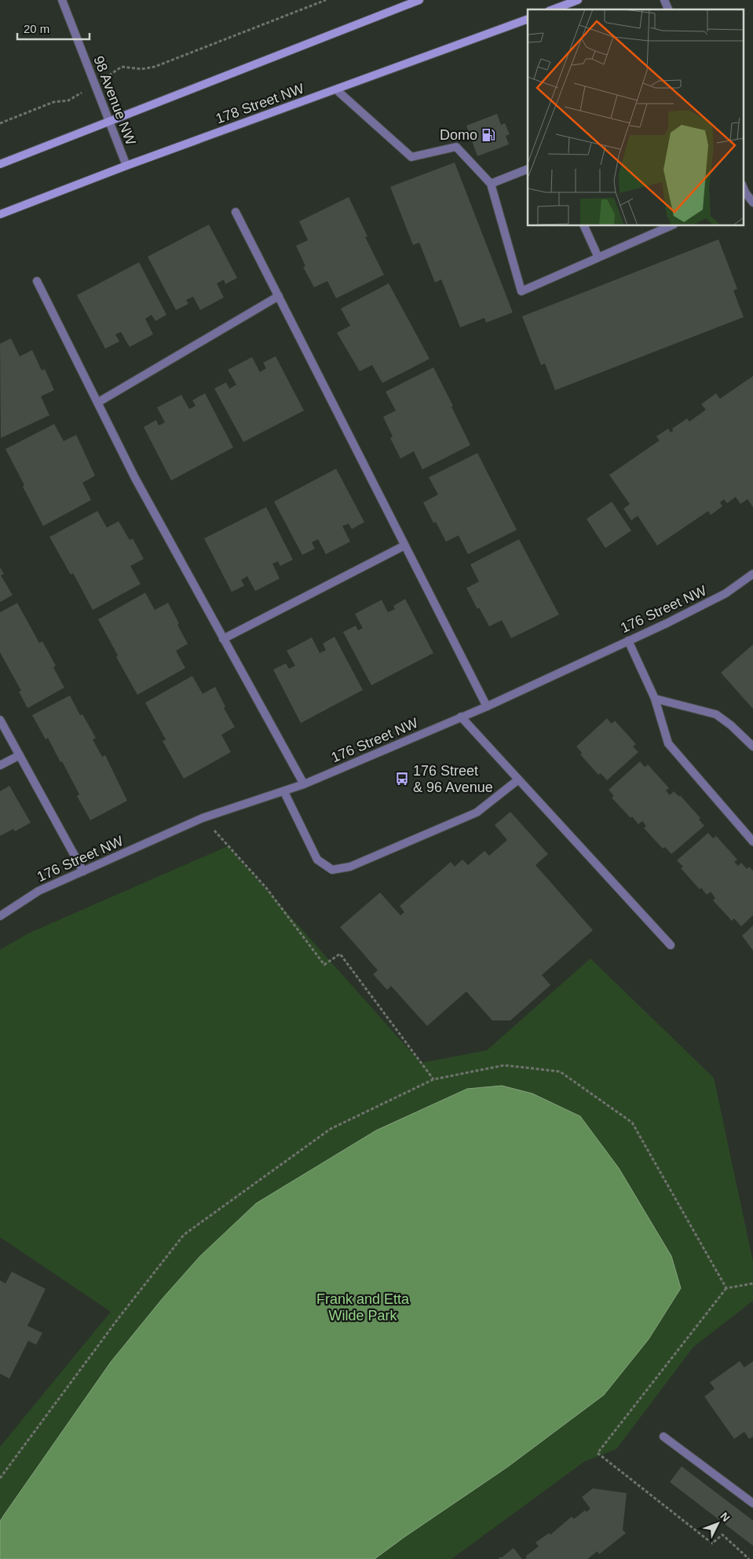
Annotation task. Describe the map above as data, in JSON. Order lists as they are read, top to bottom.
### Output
{
  "streets": {
    "main road": ["178 Street NW"],
    "street": ["98 Avenue NW", "176 Street NW"]
  },
  "crossings": [
    ["98 Avenue NW", "178 Street NW"]
  ],
  "parks": ["Frank and Etta Wilde Park"],
  "places": {
    "fuel station": ["Domo"],
    "bus stop": ["176 Street & 96 Avenue"]
  },
  "scale_bar": "20 m",
  "north": "top right"
}
